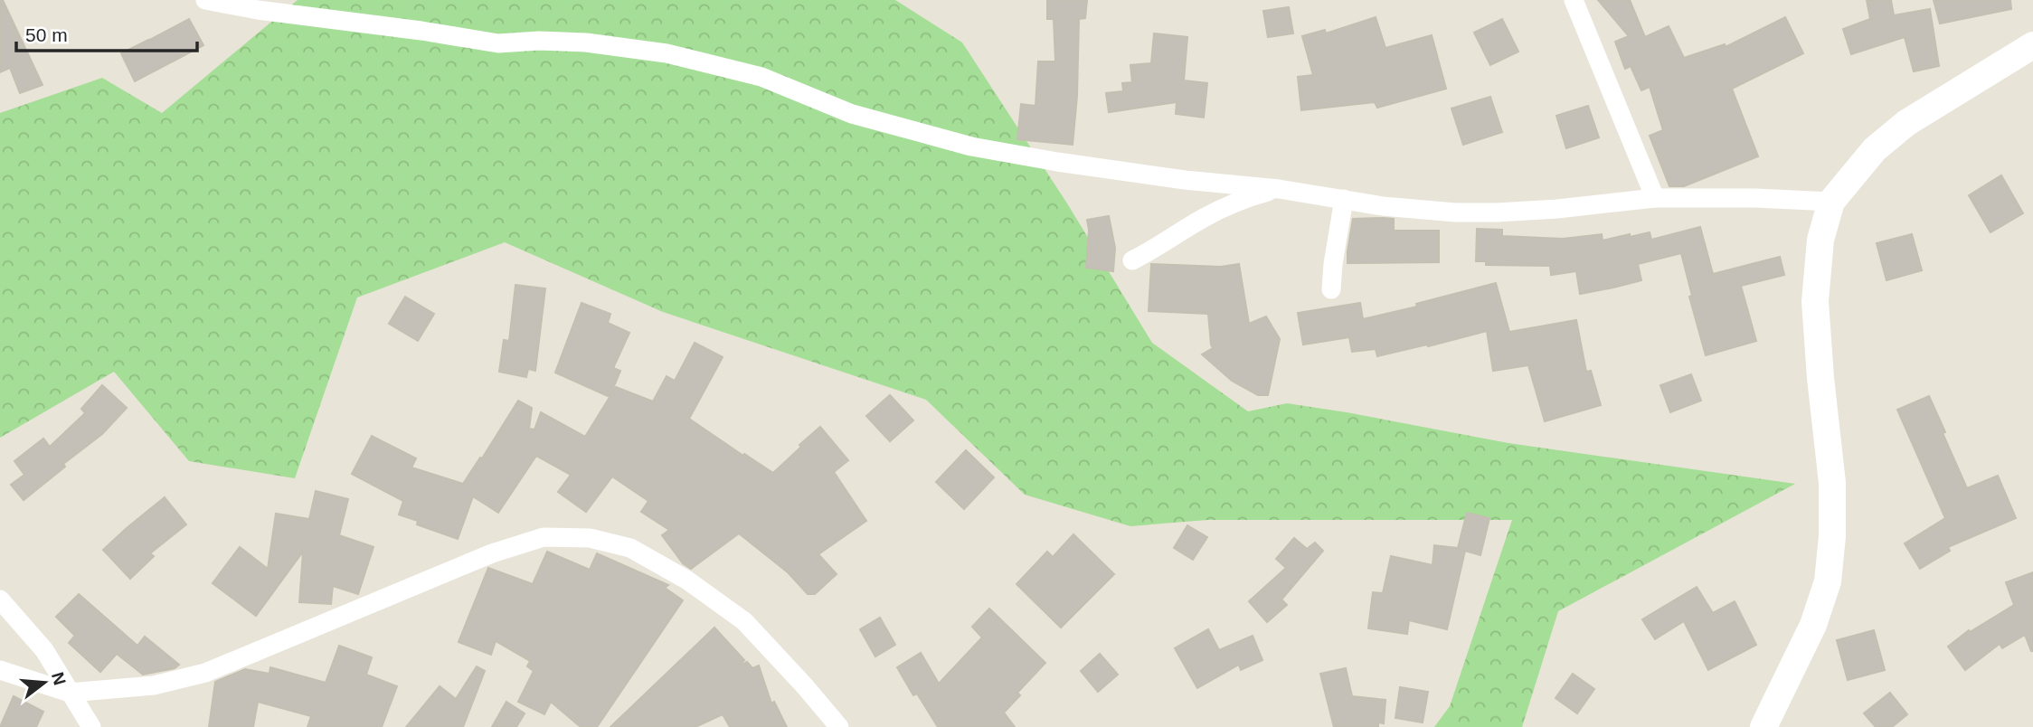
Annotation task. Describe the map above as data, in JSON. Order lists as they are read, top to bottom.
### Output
{
  "scale_bar": "50 m",
  "north": "right"
}
